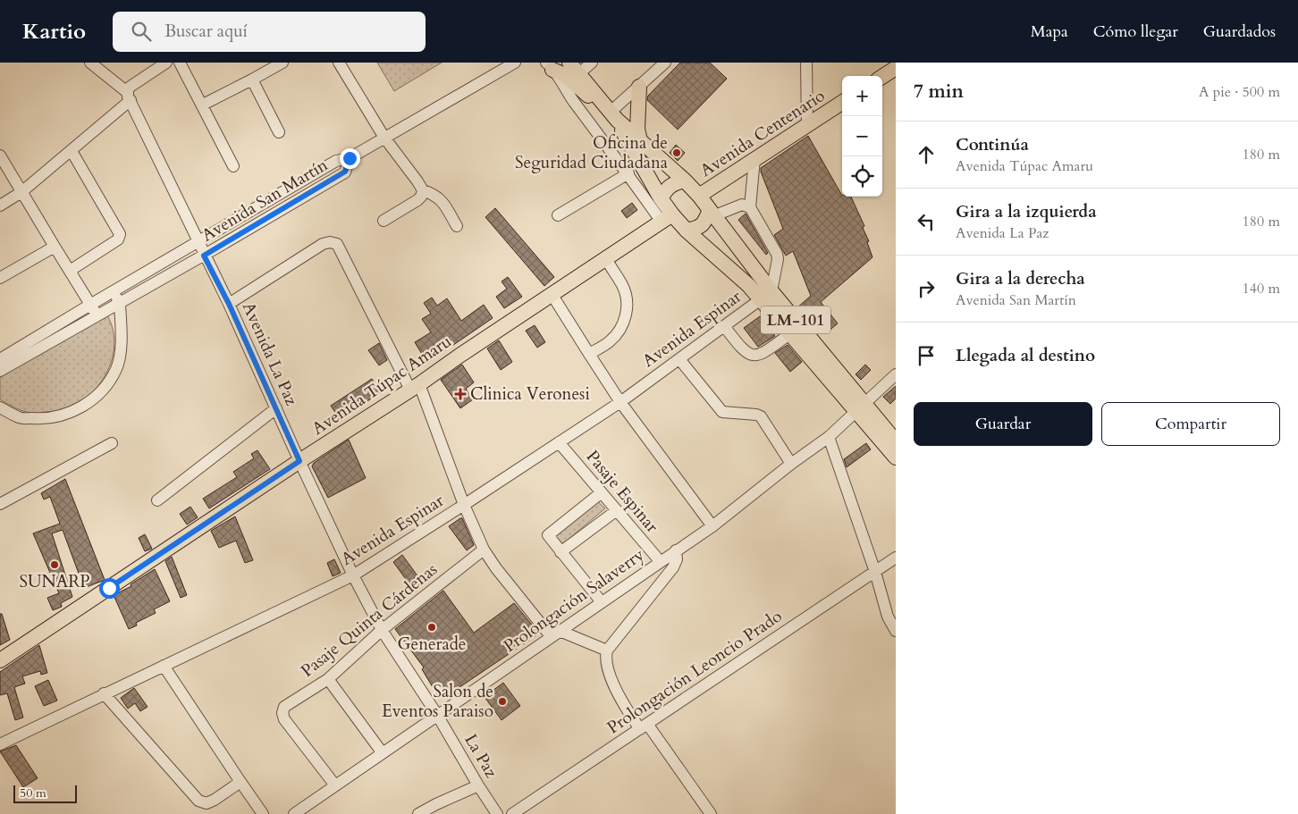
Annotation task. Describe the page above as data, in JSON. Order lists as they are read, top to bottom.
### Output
{
  "streets": {
    "main road": ["Avenida Centenario", "LM-101", "Avenida Túpac Amaru"],
    "street": [
      "Avenida San Martín",
      "Avenida Espinar",
      "Avenida La Paz",
      "Pasaje Espinar",
      "Prolongación Salaverry",
      "Pasaje Quinta Cárdenas",
      "Prolongación Leoncio Prado",
      "La Paz"
    ]
  },
  "crossings": [
    ["Avenida Centenario", "LM-101"],
    ["Avenida Centenario", "Avenida Túpac Amaru"],
    ["Avenida San Martín", "Avenida La Paz"],
    ["LM-101", "Avenida Espinar"],
    ["LM-101", "Avenida Túpac Amaru"],
    ["LM-101", "Prolongación Salaverry"],
    ["Avenida Espinar", "Avenida La Paz"],
    ["Avenida Espinar", "Pasaje Espinar"],
    ["Avenida La Paz", "Avenida Túpac Amaru"],
    ["Avenida La Paz", "Prolongación Salaverry"],
    ["Avenida La Paz", "Pasaje Quinta Cárdenas"],
    ["Avenida La Paz", "La Paz"],
    ["Pasaje Espinar", "Prolongación Salaverry"],
    ["Prolongación Salaverry", "Pasaje Quinta Cárdenas"],
    ["Prolongación Salaverry", "La Paz"]
  ],
  "places": {
    "other": [
      "Oficina de Seguridad Ciudadana",
      "SUNARP",
      "Generade",
      "Salon de Eventos Paraiso"
    ],
    "health": ["Clinica Veronesi"]
  },
  "scale_bar": "50 m",
  "page": {
    "header": "Kartio",
    "search": "Buscar aquí",
    "nav": ["Mapa", "Cómo llegar", "Guardados"],
    "heading": ["7 min", "A pie · 500 m"],
    "map_buttons": ["+", "−"],
    "list": [
      ["Continúa", "Avenida Túpac Amaru", "180 m"],
      ["Gira a la izquierda", "Avenida La Paz", "180 m"],
      ["Gira a la derecha", "Avenida San Martín", "140 m"],
      "Llegada al destino"
    ],
    "buttons": ["Guardar", "Compartir"],
    "scale": "50 m"
  }
}
